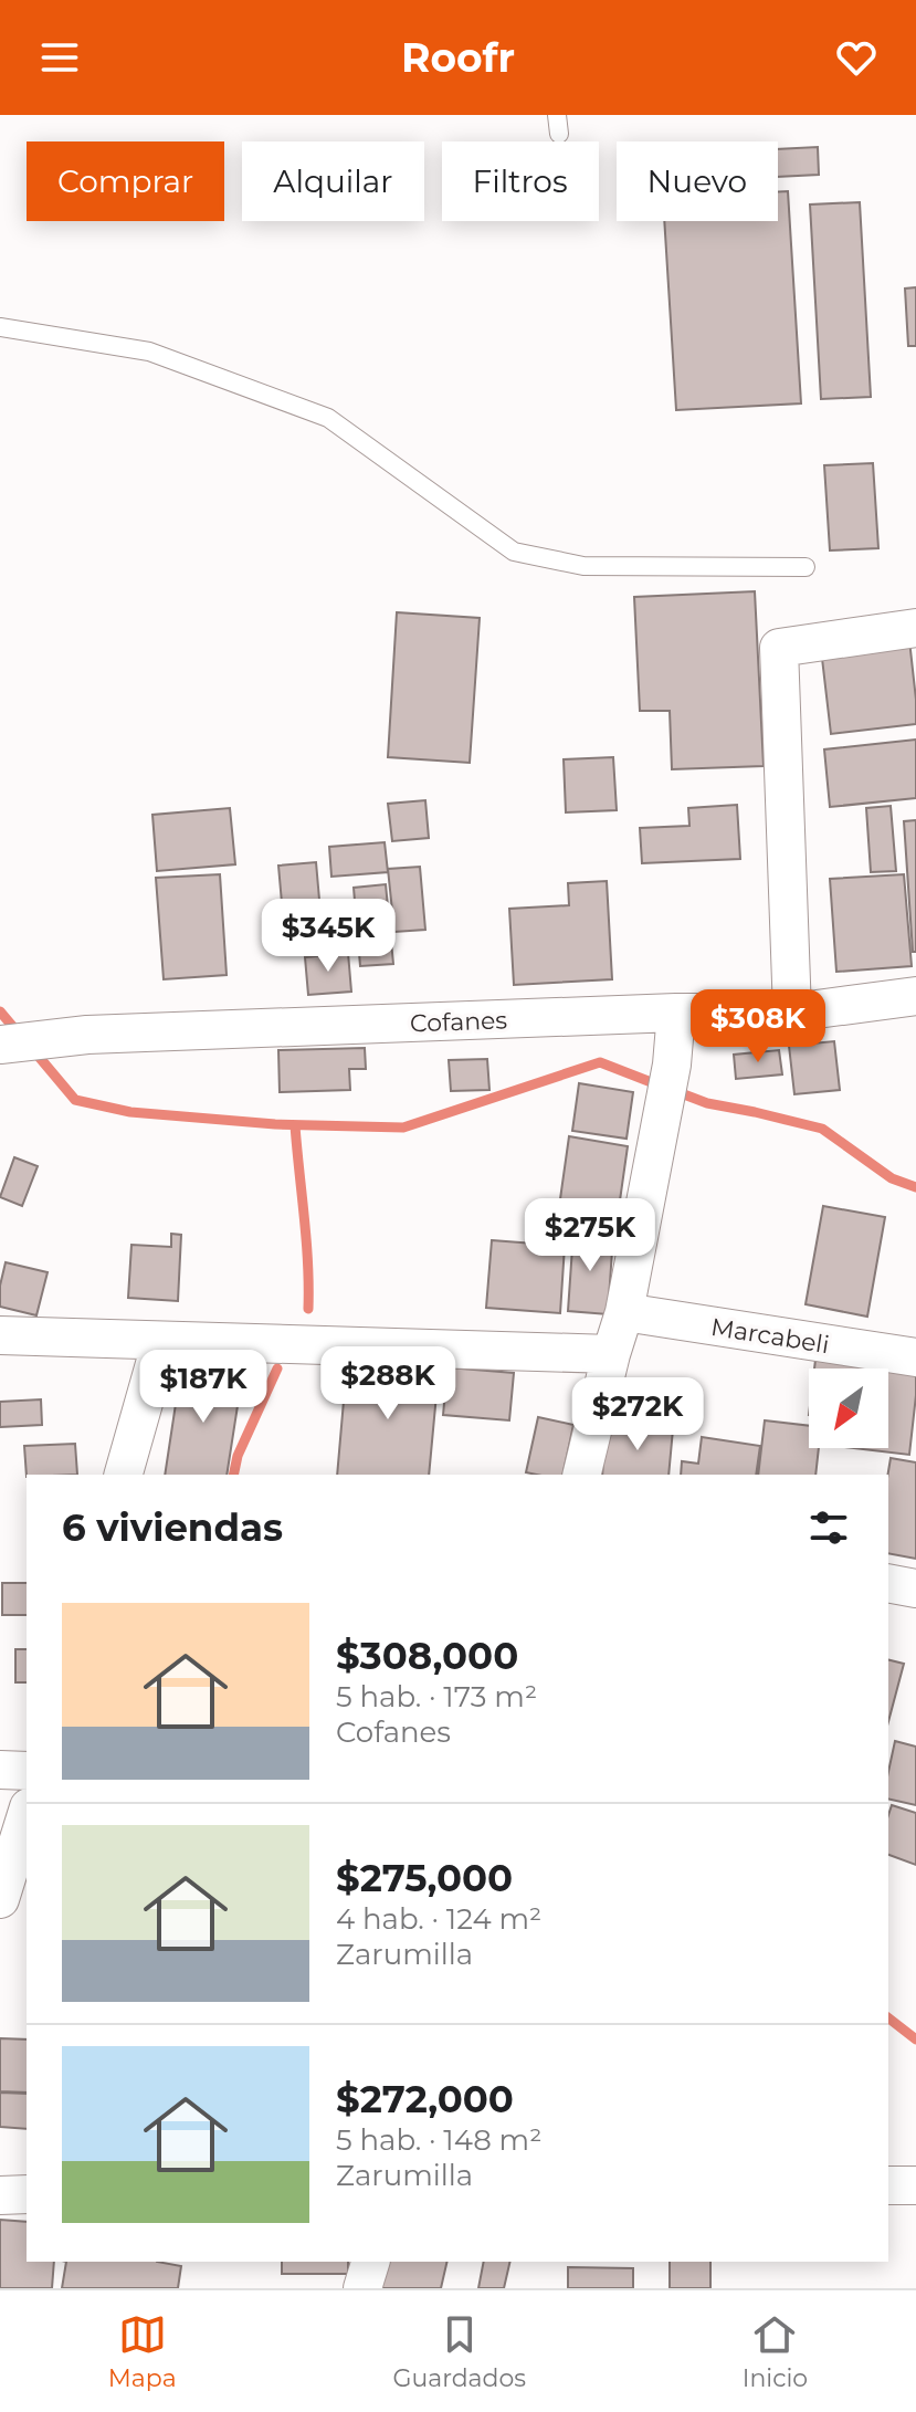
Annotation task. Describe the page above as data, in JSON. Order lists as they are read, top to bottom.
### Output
{
  "streets": {
    "street": ["Cofanes", "Marcabeli"]
  },
  "north": "bottom left",
  "page": {
    "header": "Roofr",
    "chip": [
      "Comprar",
      "Alquilar",
      "Filtros",
      "Nuevo"
    ],
    "price": [
      "$345K",
      "$308K",
      "$275K",
      "$288K",
      "$187K",
      "$272K"
    ],
    "heading": "6 viviendas",
    "list": [
      {
        "name": "$308,000",
        "note": "5 hab. · 173 m² · Cofanes"
      },
      {
        "name": "$275,000",
        "note": "4 hab. · 124 m² · Zarumilla"
      },
      {
        "name": "$272,000",
        "note": "5 hab. · 148 m² · Zarumilla"
      }
    ],
    "tabs": ["Mapa", "Guardados", "Inicio"]
  }
}
